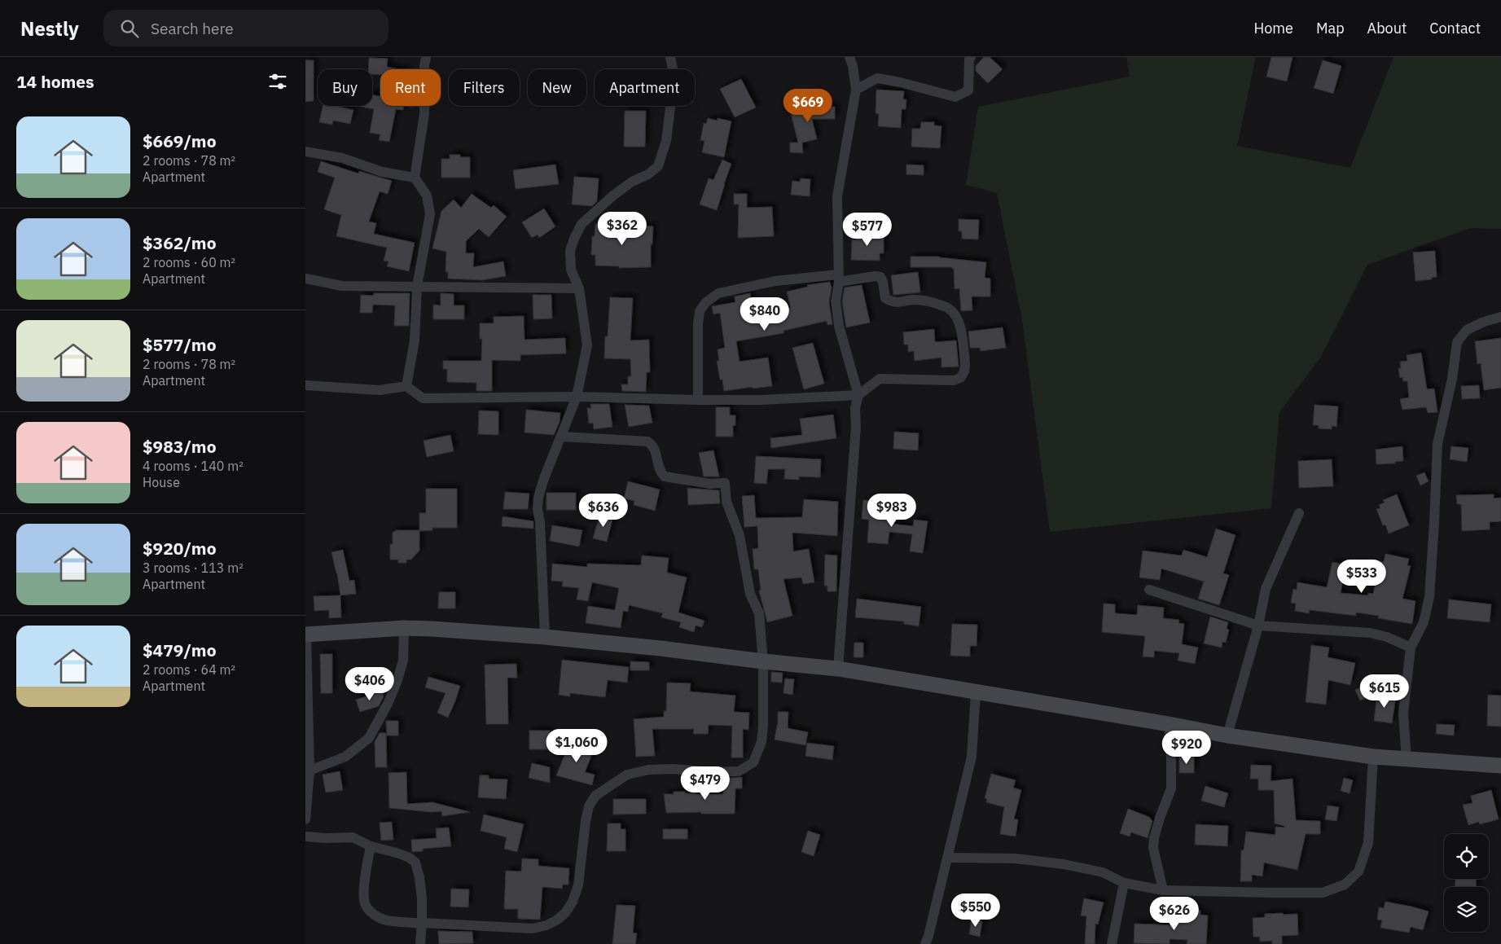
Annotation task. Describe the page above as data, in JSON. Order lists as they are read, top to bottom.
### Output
{
  "page": {
    "header": "Nestly",
    "search": "Search here",
    "nav": [
      "Home",
      "Map",
      "About",
      "Contact"
    ],
    "heading": "14 homes",
    "chip": [
      "Buy",
      "Rent",
      "Filters",
      "New",
      "Apartment"
    ],
    "price": [
      "$669",
      "$362",
      "$577",
      "$840",
      "$636",
      "$983",
      "$533",
      "$406",
      "$615",
      "$1,060",
      "$920",
      "$479",
      "$550",
      "$626"
    ],
    "list": [
      {
        "name": "$669/mo",
        "note": "2 rooms · 78 m² · Apartment"
      },
      {
        "name": "$362/mo",
        "note": "2 rooms · 60 m² · Apartment"
      },
      {
        "name": "$577/mo",
        "note": "2 rooms · 78 m² · Apartment"
      },
      {
        "name": "$983/mo",
        "note": "4 rooms · 140 m² · House"
      },
      {
        "name": "$920/mo",
        "note": "3 rooms · 113 m² · Apartment"
      },
      {
        "name": "$479/mo",
        "note": "2 rooms · 64 m² · Apartment"
      }
    ]
  }
}
